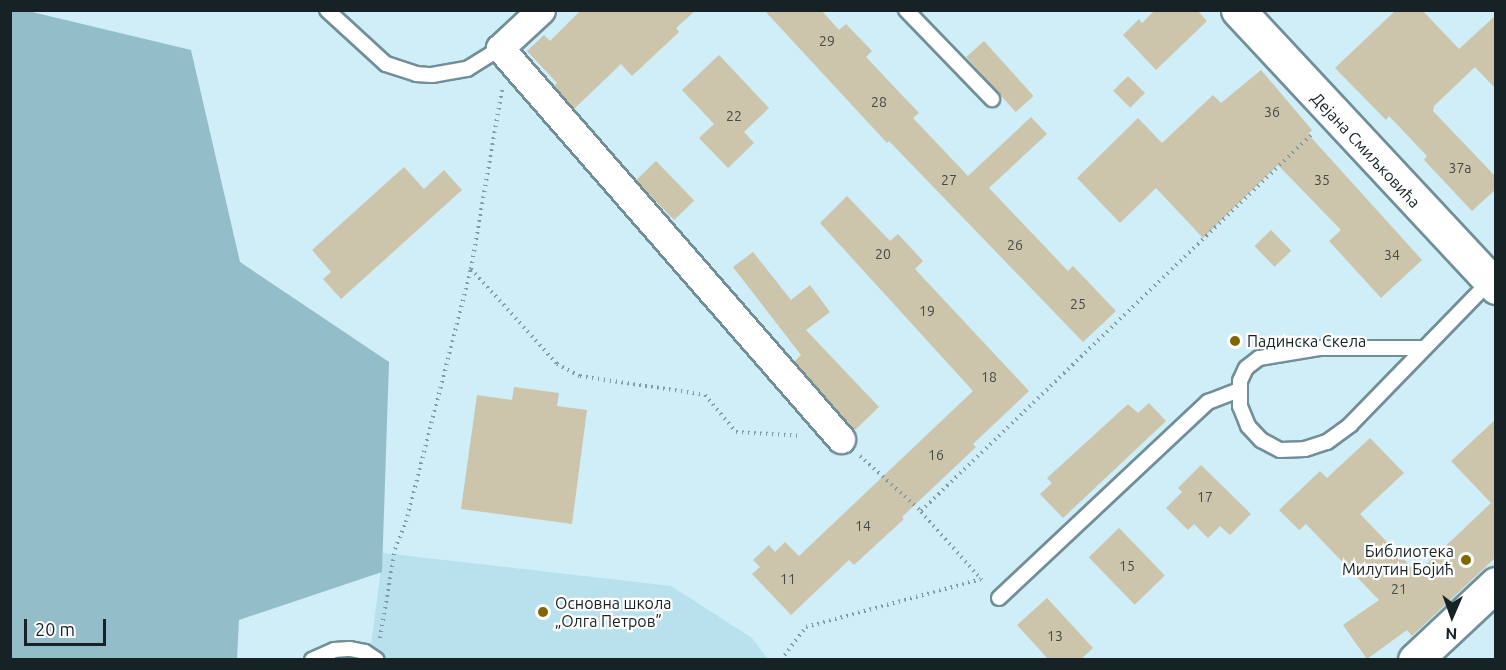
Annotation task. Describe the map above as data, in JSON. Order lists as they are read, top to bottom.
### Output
{
  "streets": {
    "street": ["Дејана Смиљковића"]
  },
  "places": ["Падинска Скела", "Библиотека Милутин Бојић", "Основна школа „Олга Петров”"],
  "house_numbers": [
    "29",
    "28",
    "36",
    "22",
    "37a",
    "27",
    "35",
    "26",
    "20",
    "34",
    "25",
    "19",
    "18",
    "16",
    "17",
    "14",
    "15",
    "11",
    "21",
    "13"
  ],
  "scale_bar": "20 m",
  "north": "bottom"
}
